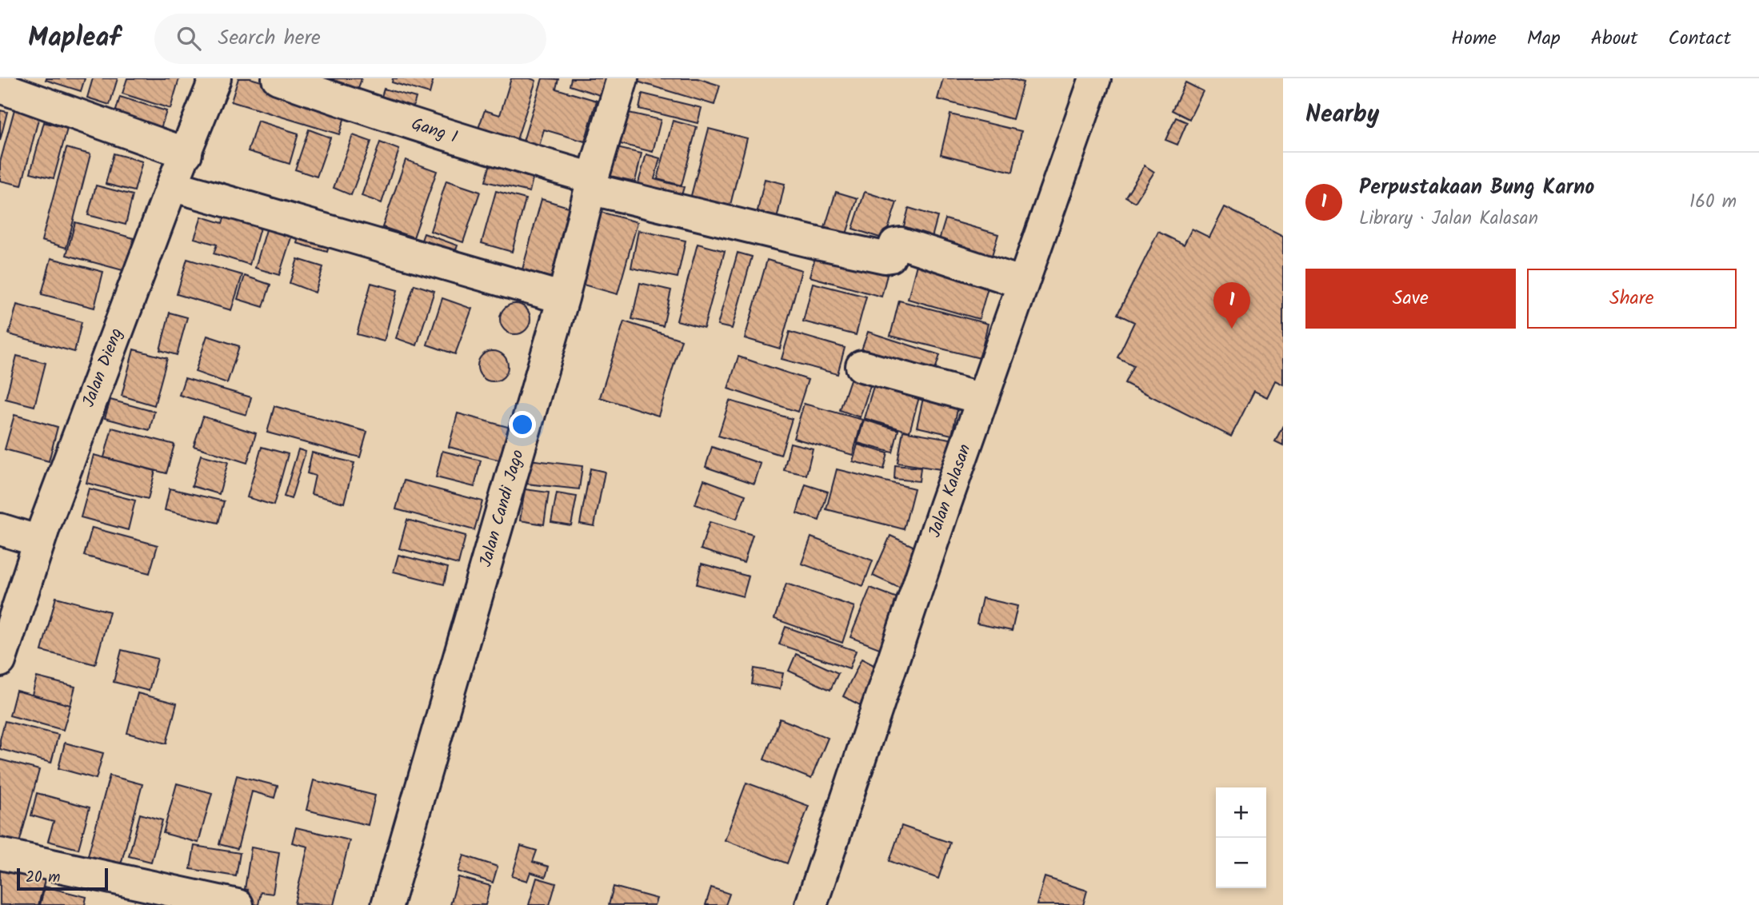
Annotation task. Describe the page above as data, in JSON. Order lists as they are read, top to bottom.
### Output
{
  "streets": {
    "street": [
      "Gang 1",
      "Jalan Dieng",
      "Jalan Kalasan",
      "Jalan Candi Jago"
    ]
  },
  "crossings": [
    ["Gang 1", "Jalan Kalasan"],
    ["Gang 1", "Jalan Candi Jago"]
  ],
  "scale_bar": "20 m",
  "page": {
    "header": "Mapleaf",
    "search": "Search here",
    "nav": [
      "Home",
      "Map",
      "About",
      "Contact"
    ],
    "heading": "Nearby",
    "list": [
      {
        "mark": "1",
        "name": "Perpustakaan Bung Karno",
        "note": "Library · Jalan Kalasan",
        "value": "160 m"
      }
    ],
    "buttons": ["Save", "Share"],
    "pins": "1",
    "map_buttons": ["+", "−"],
    "scale": "20 m"
  }
}
